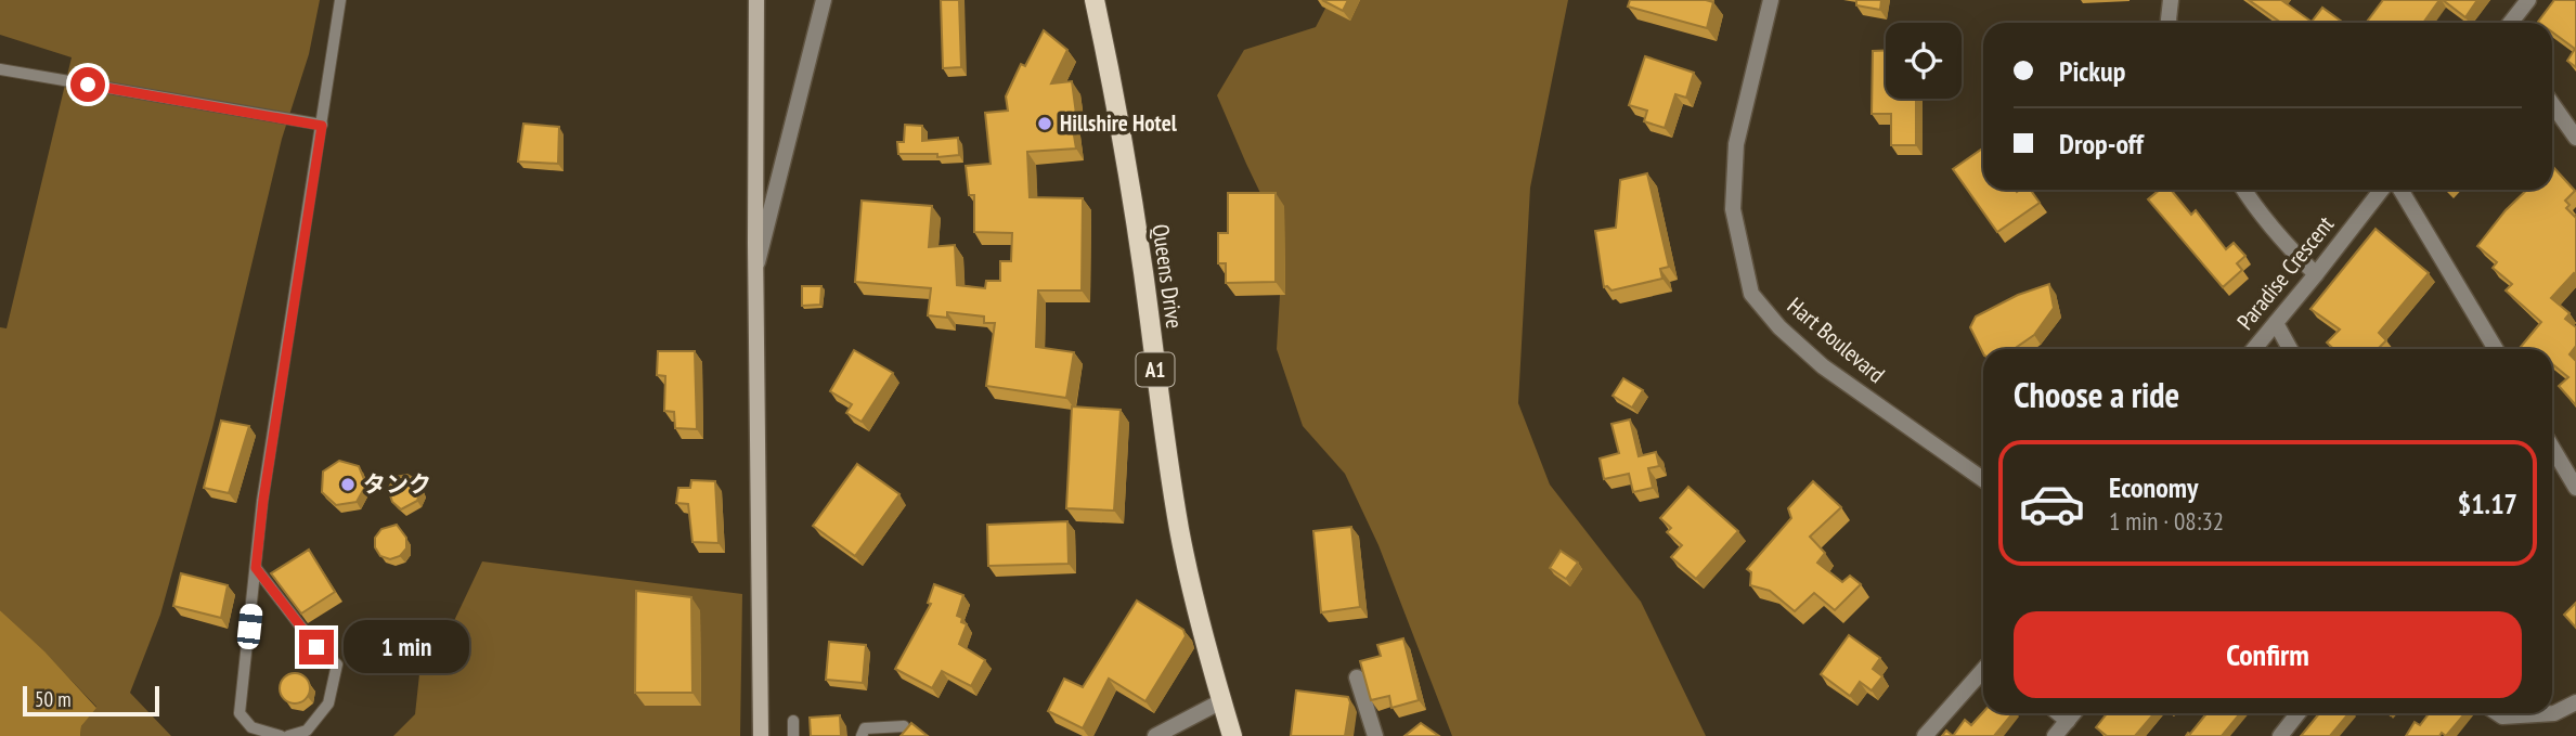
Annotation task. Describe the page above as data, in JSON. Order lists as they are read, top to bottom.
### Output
{
  "streets": {
    "main road": ["Queens Drive", "A1"],
    "street": ["Paradise Crescent", "Hart Boulevard"]
  },
  "places": ["Hillshire Hotel", "タンク"],
  "scale_bar": "50 m",
  "page": {
    "banner": ["Pickup", "Drop-off"],
    "heading": "Choose a ride",
    "list": [
      {
        "name": "Economy",
        "note": "1 min · 08:32",
        "value": "$1.17"
      }
    ],
    "buttons": "Confirm",
    "bubble": "1 min",
    "scale": "50 m"
  }
}
